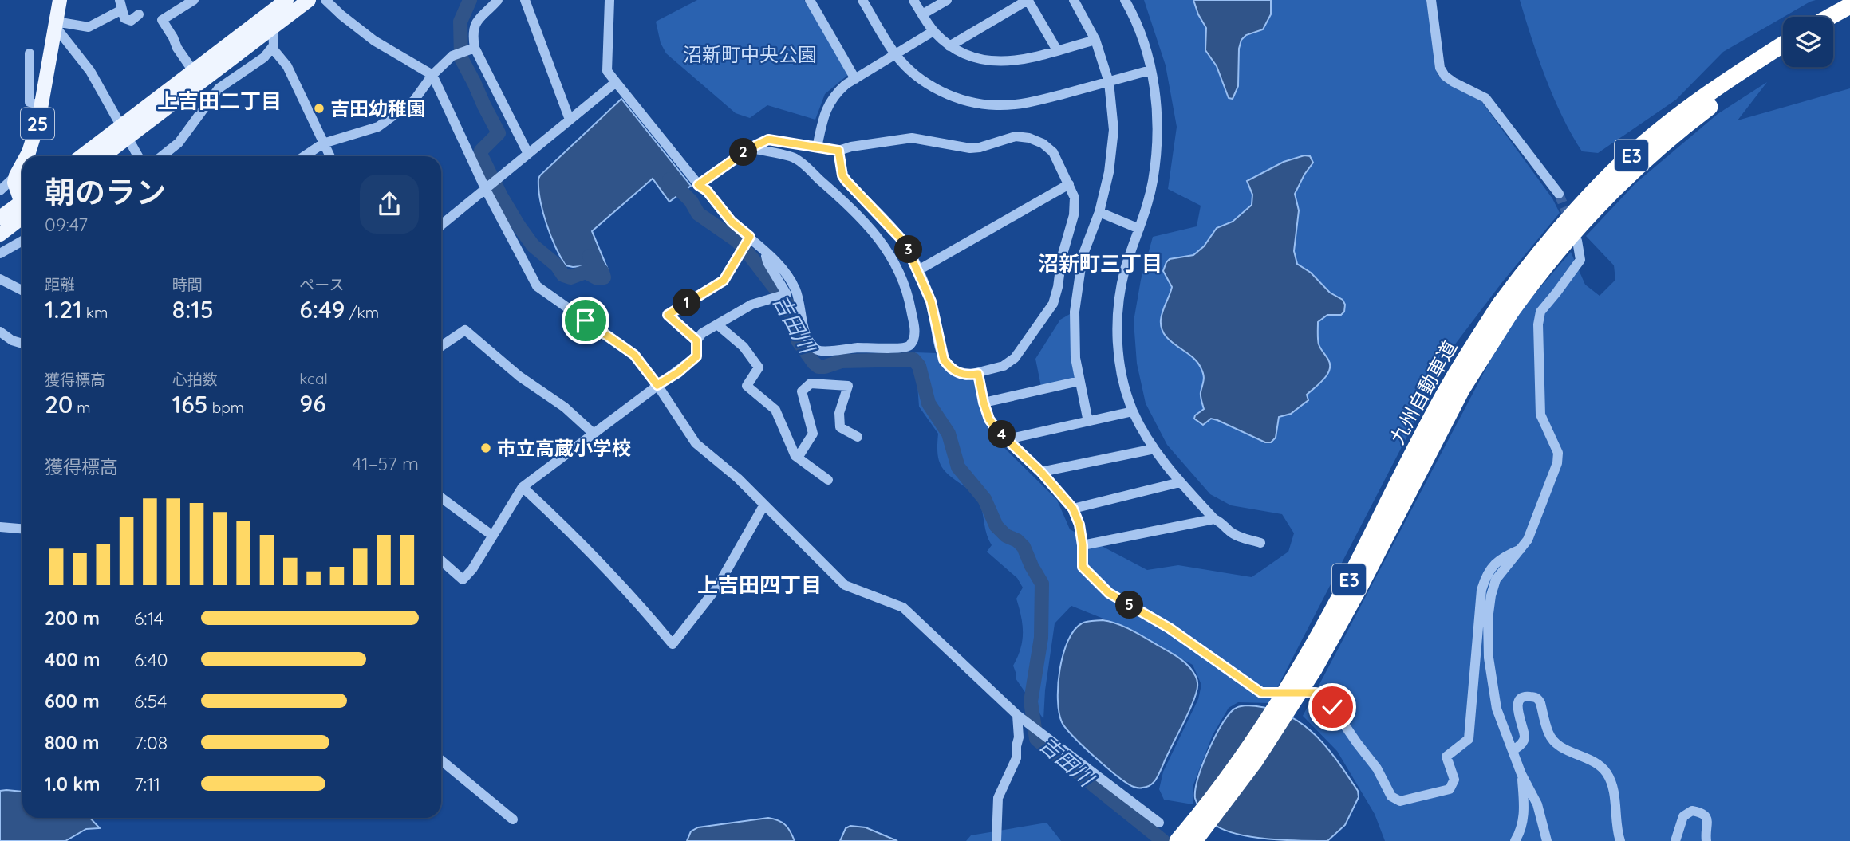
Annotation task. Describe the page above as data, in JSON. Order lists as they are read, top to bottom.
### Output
{
  "streets": {
    "highway": ["E3", "九州自動車道"],
    "main road": ["25"]
  },
  "districts": ["上吉田二丁目", "沼新町三丁目", "上吉田四丁目"],
  "water": ["吉田川"],
  "parks": ["沼新町中央公園"],
  "places": ["吉田幼稚園", "市立高蔵小学校"],
  "page": {
    "pins": [
      "2",
      "3",
      "1",
      "4",
      "5"
    ],
    "heading": ["朝のラン", "09:47"],
    "stats": [
      ["距離", "1.21 km"],
      ["時間", "8:15"],
      ["ペース", "6:49 /km"],
      ["獲得標高", "20 m"],
      ["心拍数", "165 bpm"],
      ["kcal", "96"]
    ],
    "chart": ["獲得標高", "41–57 m"],
    "list": [
      {
        "name": "200 m",
        "note": "6:14"
      },
      {
        "name": "400 m",
        "note": "6:40"
      },
      {
        "name": "600 m",
        "note": "6:54"
      },
      {
        "name": "800 m",
        "note": "7:08"
      },
      {
        "name": "1.0 km",
        "note": "7:11"
      }
    ]
  }
}
